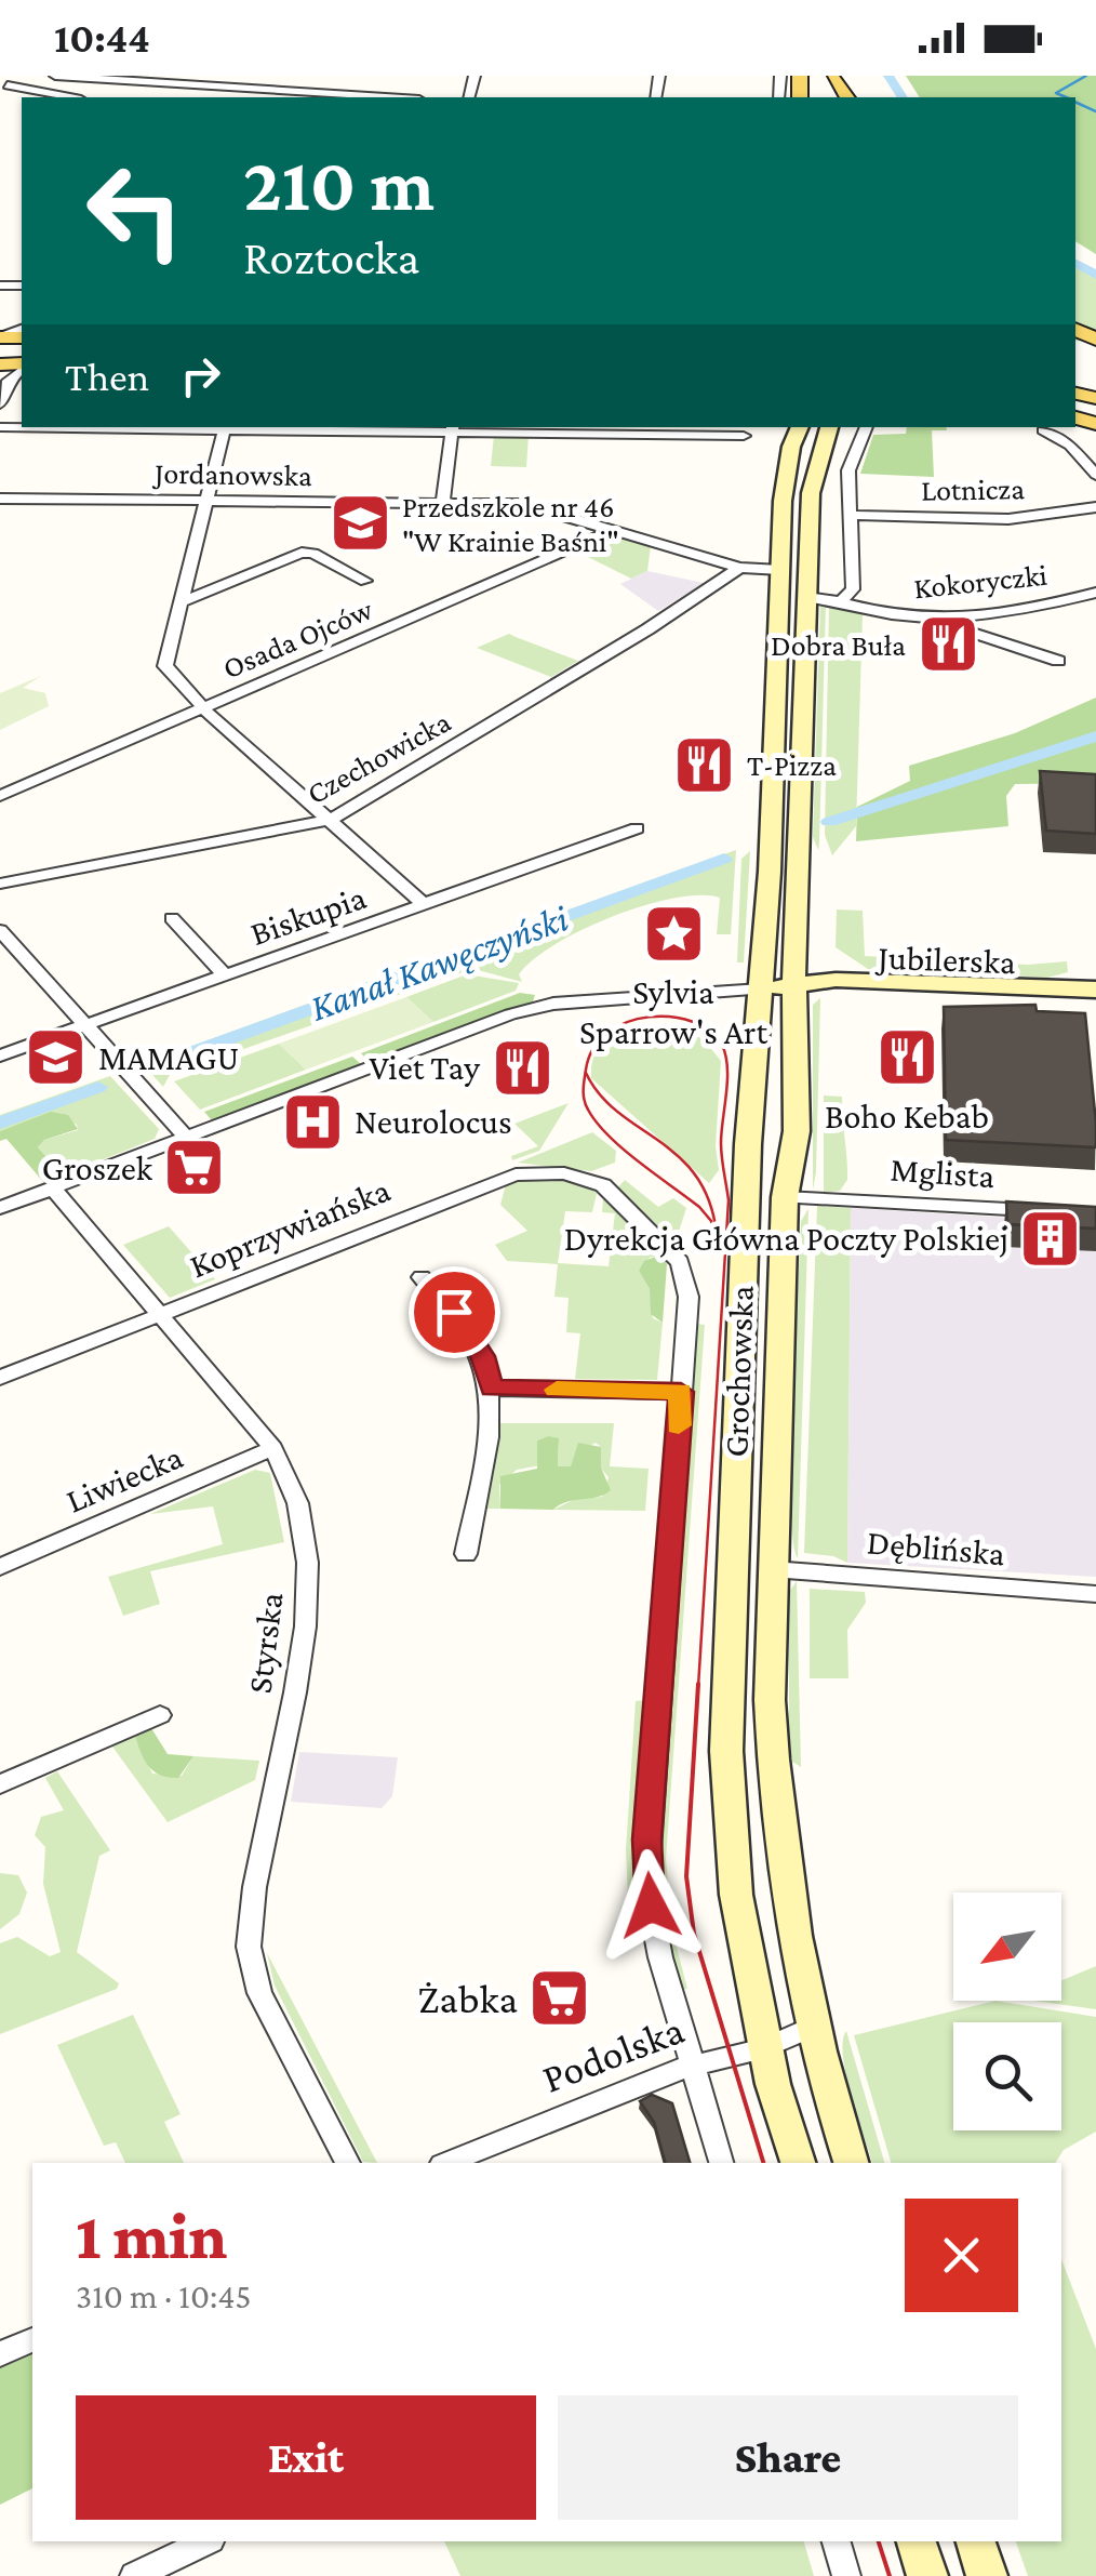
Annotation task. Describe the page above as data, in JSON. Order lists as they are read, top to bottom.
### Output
{
  "streets": {
    "main road": ["Jubilerska", "Grochowska"],
    "street": [
      "Jordanowska",
      "Lotnicza",
      "Kokoryczki",
      "Osada Ojców",
      "Czechowicka",
      "Biskupia",
      "Mglista",
      "Koprzywiańska",
      "Liwiecka",
      "Dęblińska",
      "Styrska",
      "Podolska"
    ]
  },
  "crossings": [
    ["Jordanowska", "Osada Ojców"],
    ["Jordanowska", "Czechowicka"],
    ["Jordanowska", "Grochowska"],
    ["Kokoryczki", "Grochowska"],
    ["Jubilerska", "Grochowska"],
    ["Mglista", "Grochowska"],
    ["Koprzywiańska", "Grochowska"],
    ["Koprzywiańska", "Styrska"],
    ["Grochowska", "Dęblińska"],
    ["Grochowska", "Podolska"],
    ["Liwiecka", "Styrska"]
  ],
  "water": ["Kanał Kawęczyński"],
  "places": {
    "school or university": ["Przedszkole nr 46 \"W Krainie Baśni\"", "MAMAGU"],
    "restaurant": [
      "Dobra Buła",
      "T-Pizza",
      "Boho Kebab",
      "Viet Tay"
    ],
    "place": ["Sylvia Sparrow's Art"],
    "hospital": ["Neurolocus"],
    "supermarket": ["Groszek", "Żabka"],
    "building": ["Dyrekcja Główna Poczty Polskiej"]
  },
  "north": "bottom left",
  "page": {
    "status": "10:44",
    "turn": ["210 m", "Roztocka"],
    "then": "Then",
    "heading": ["1 min", "310 m · 10:45"],
    "buttons": ["Exit", "Share"]
  }
}
